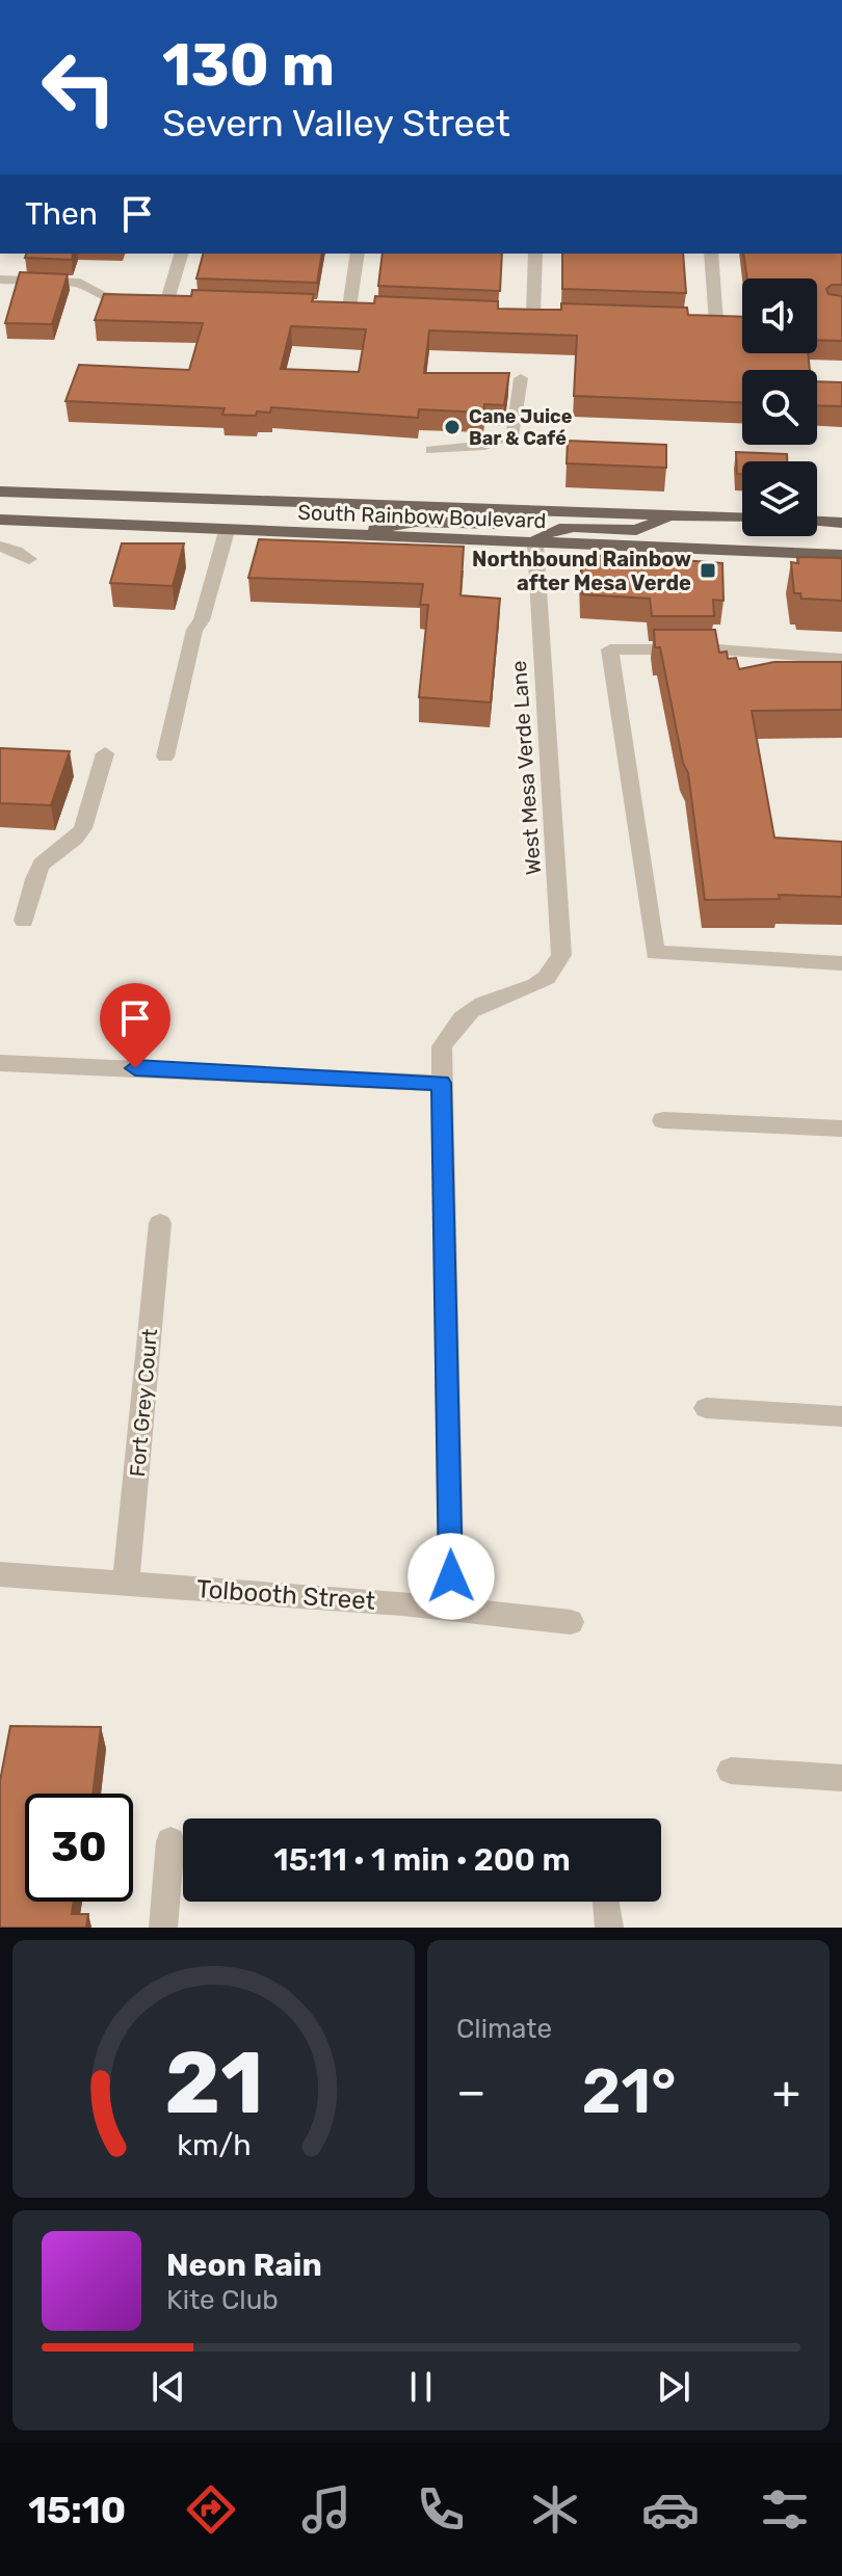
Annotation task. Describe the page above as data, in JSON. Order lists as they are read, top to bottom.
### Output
{
  "streets": {
    "main road": ["South Rainbow Boulevard"],
    "street": ["West Mesa Verde Lane", "Fort Grey Court", "Tolbooth Street"]
  },
  "crossings": [
    ["South Rainbow Boulevard", "West Mesa Verde Lane"],
    ["Fort Grey Court", "Tolbooth Street"]
  ],
  "places": {
    "other": ["Cane Juice Bar & Café"],
    "transit": ["Northbound Rainbow after Mesa Verde"]
  },
  "page": {
    "turn": ["130 m", "Severn Valley Street"],
    "then": "Then",
    "limit": "30",
    "trip": "15:11 · 1 min · 200 m",
    "tile": "Climate",
    "heat": ["−", "21°", "+"],
    "song": ["Neon Rain", "Kite Club"],
    "tabs": "15:10",
    "gauge": ["21", "km/h"]
  }
}
